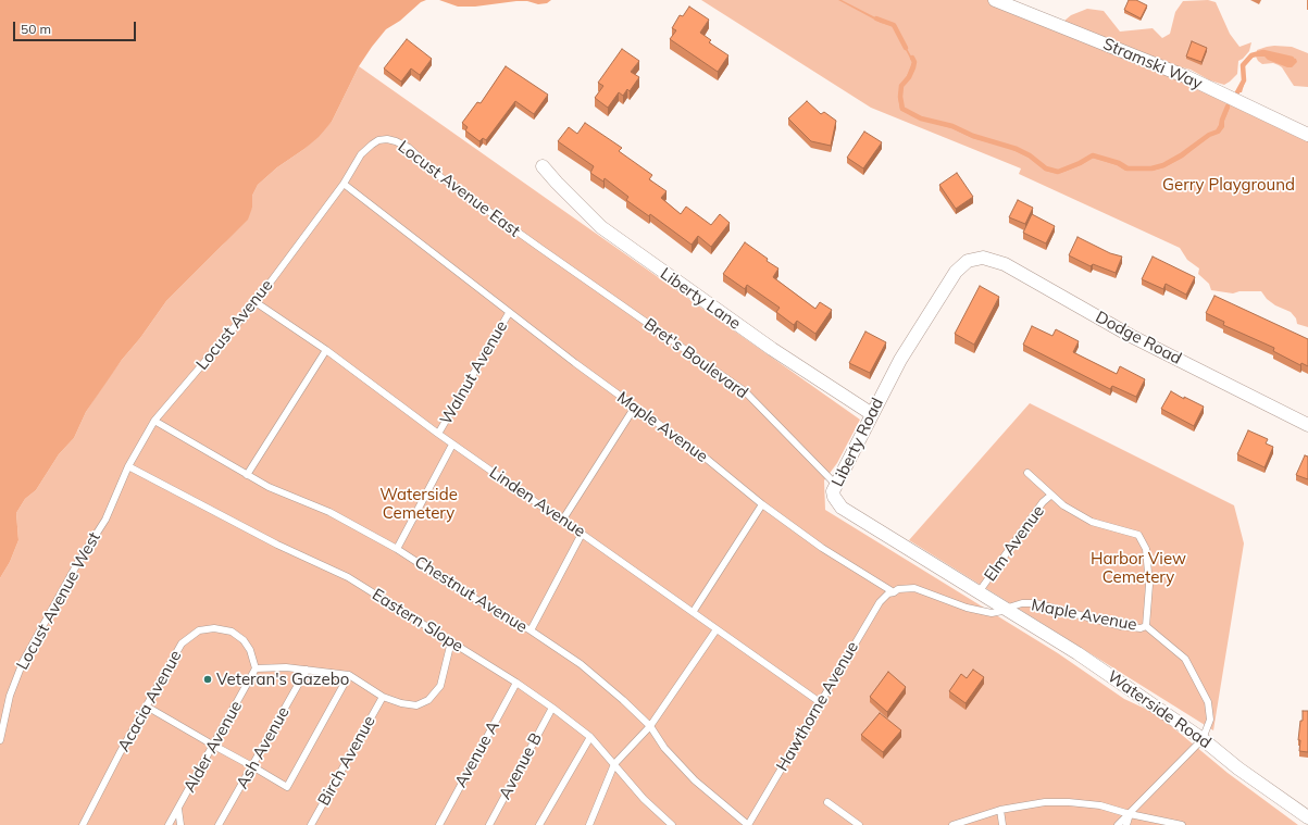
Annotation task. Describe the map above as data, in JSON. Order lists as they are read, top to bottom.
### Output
{
  "streets": {
    "street": [
      "Stramski Way",
      "Liberty Lane",
      "Dodge Road",
      "Liberty Road",
      "Waterside Road"
    ],
    "lane": [
      "Locust Avenue East",
      "Locust Avenue",
      "Bret's Boulevard",
      "Walnut Avenue",
      "Maple Avenue",
      "Linden Avenue",
      "Elm Avenue",
      "Chestnut Avenue",
      "Locust Avenue West",
      "Eastern Slope",
      "Acacia Avenue",
      "Hawthorne Avenue",
      "Alder Avenue",
      "Ash Avenue",
      "Avenue A",
      "Birch Avenue",
      "Avenue B"
    ]
  },
  "crossings": [
    ["Locust Avenue East", "Locust Avenue"],
    ["Locust Avenue East", "Bret's Boulevard"],
    ["Locust Avenue East", "Maple Avenue"],
    ["Liberty Lane", "Liberty Road"],
    ["Locust Avenue", "Maple Avenue"],
    ["Locust Avenue", "Linden Avenue"],
    ["Locust Avenue", "Chestnut Avenue"],
    ["Locust Avenue", "Locust Avenue West"],
    ["Locust Avenue", "Eastern Slope"],
    ["Dodge Road", "Liberty Road"],
    ["Bret's Boulevard", "Liberty Road"],
    ["Walnut Avenue", "Maple Avenue"],
    ["Walnut Avenue", "Linden Avenue"],
    ["Maple Avenue", "Liberty Road"],
    ["Maple Avenue", "Hawthorne Avenue"],
    ["Maple Avenue", "Waterside Road"],
    ["Liberty Road", "Elm Avenue"],
    ["Liberty Road", "Waterside Road"],
    ["Linden Avenue", "Hawthorne Avenue"],
    ["Chestnut Avenue", "Hawthorne Avenue"],
    ["Locust Avenue West", "Eastern Slope"],
    ["Eastern Slope", "Avenue A"],
    ["Eastern Slope", "Avenue B"],
    ["Acacia Avenue", "Alder Avenue"]
  ],
  "parks": ["Gerry Playground", "Waterside Cemetery", "Harbor View Cemetery"],
  "places": ["Veteran's Gazebo"],
  "scale_bar": "50 m"
}
